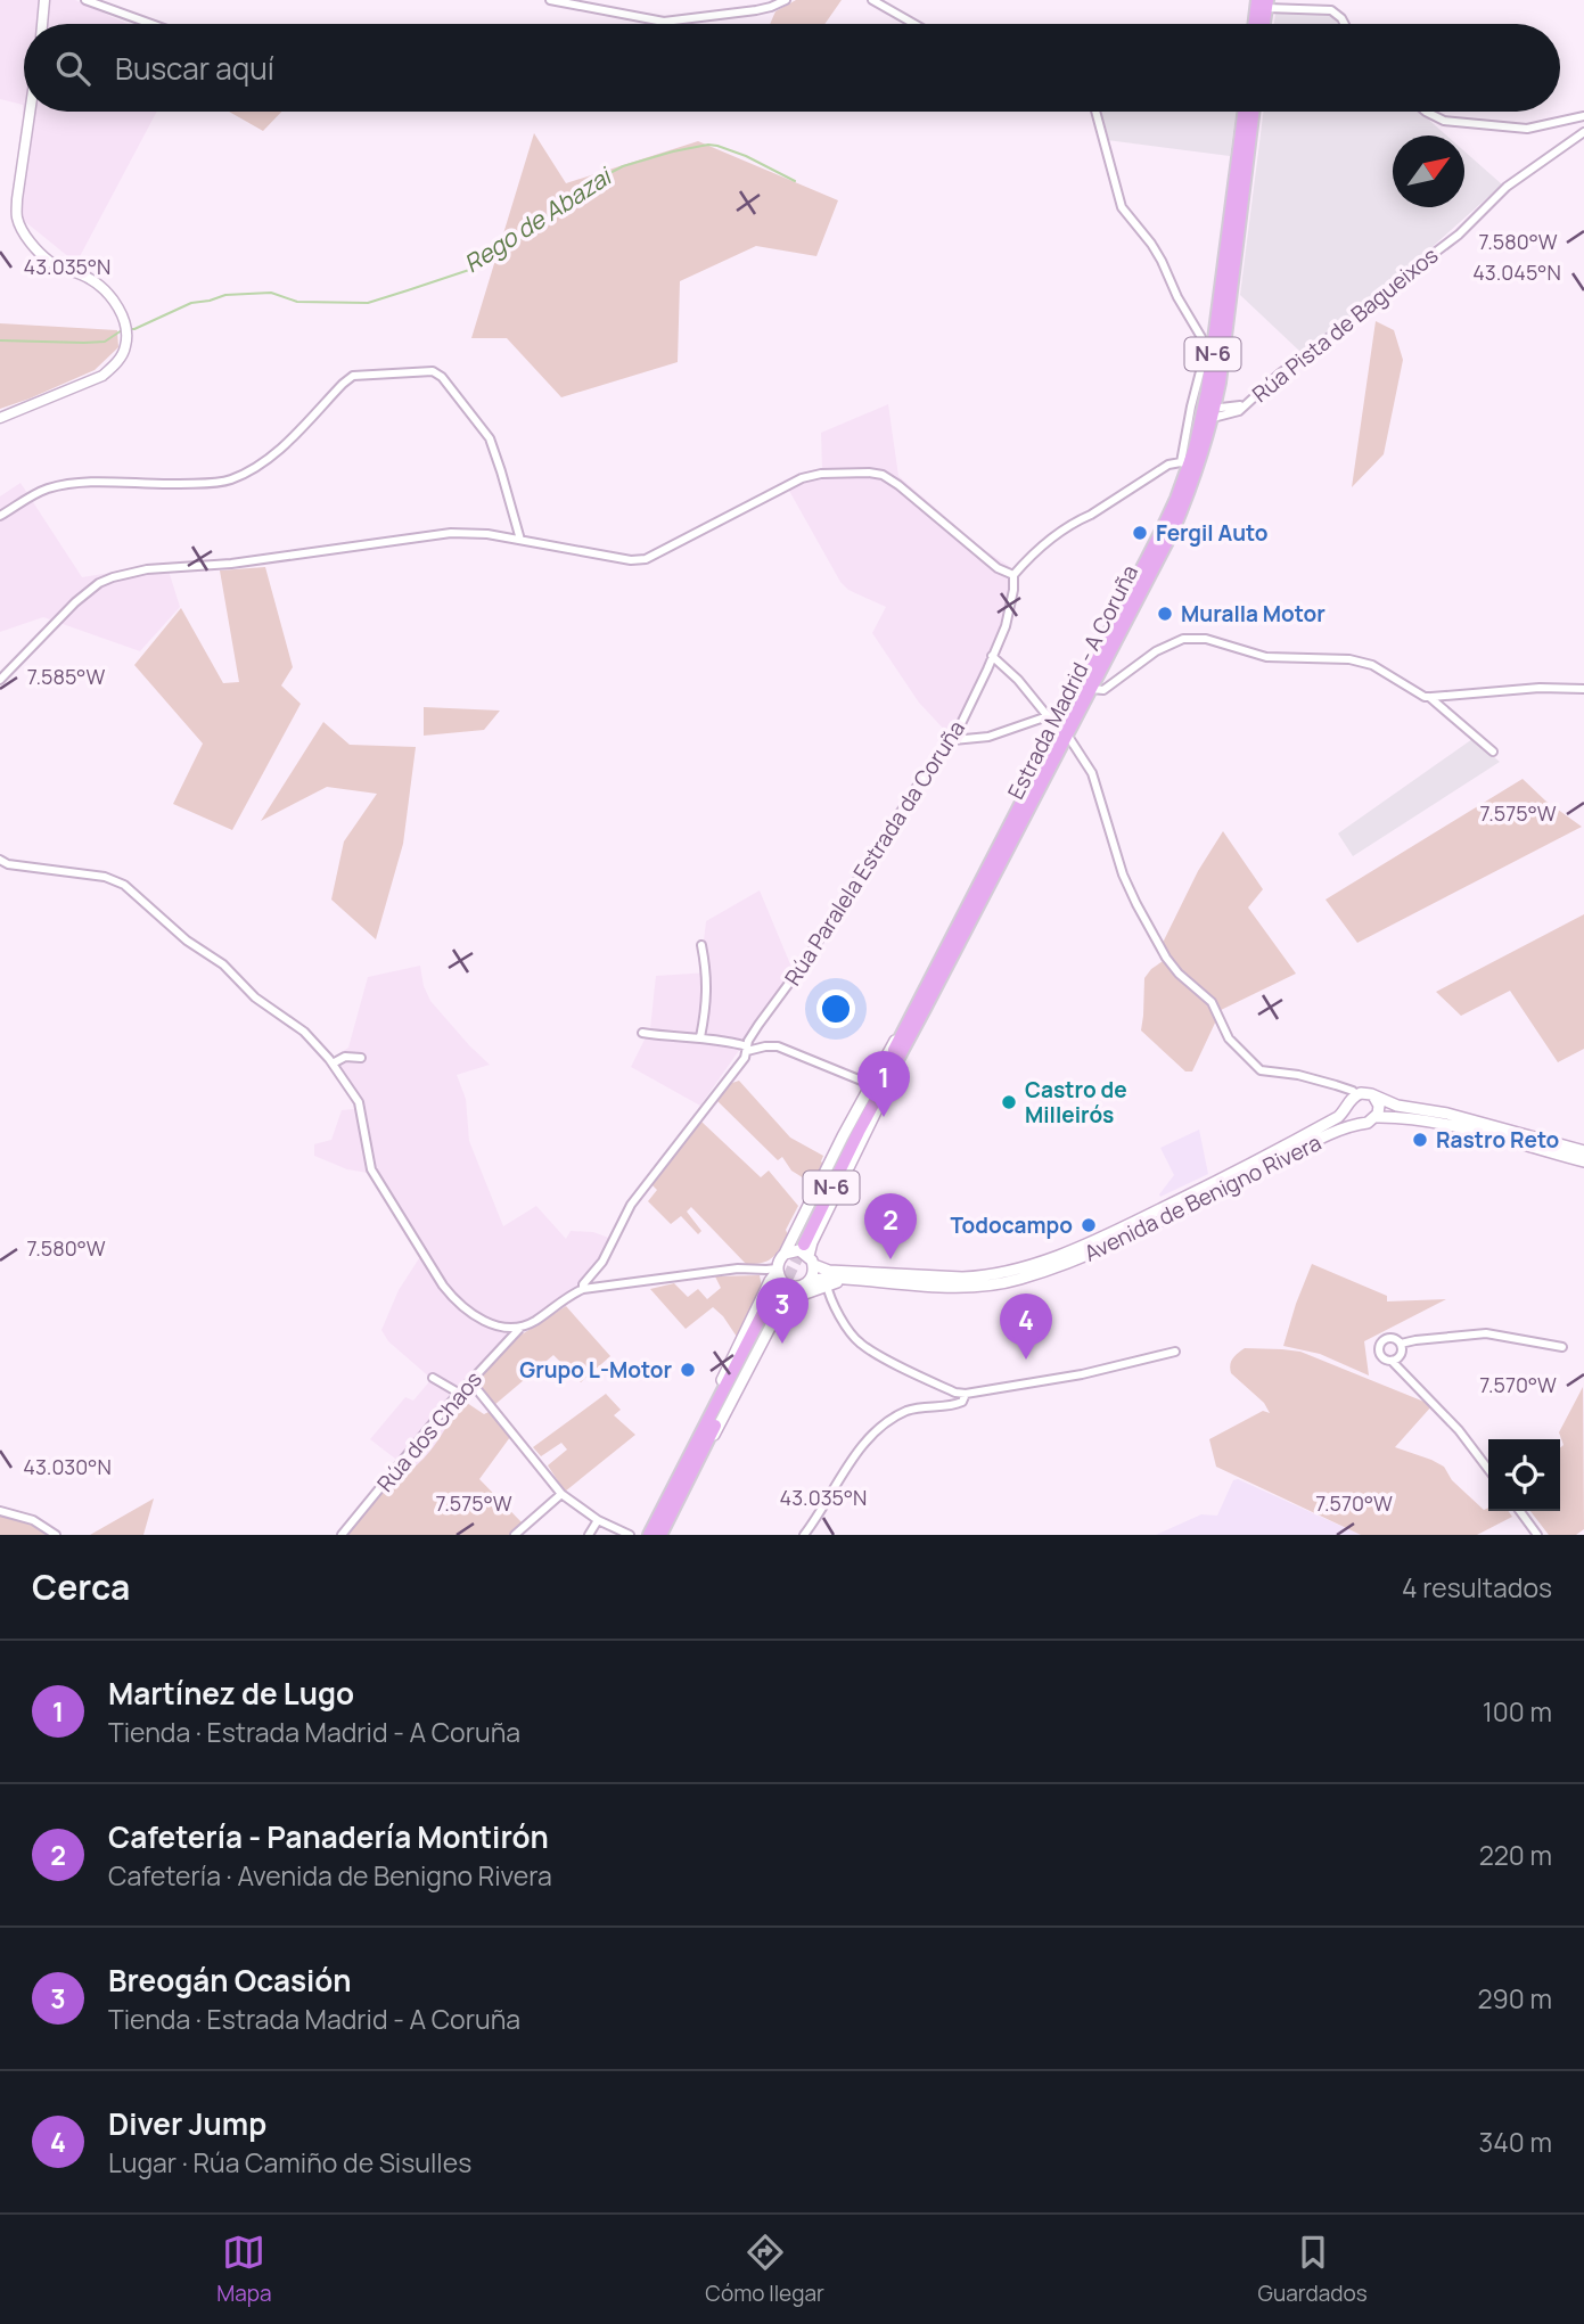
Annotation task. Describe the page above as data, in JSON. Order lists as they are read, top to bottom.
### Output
{
  "streets": {
    "highway": ["N-6", "Estrada Madrid - A Coruña"],
    "main road": ["Avenida de Benigno Rivera"],
    "street": ["Rúa Pista de Bagueixos", "Rúa Paralela Estrada da Coruña", "Rúa dos Chaos"]
  },
  "crossings": [
    ["Rúa Pista de Bagueixos", "Estrada Madrid - A Coruña"],
    ["Estrada Madrid - A Coruña", "Avenida de Benigno Rivera"],
    ["Rúa Paralela Estrada da Coruña", "Rúa dos Chaos"]
  ],
  "water": ["Rego de Abazai"],
  "places": [
    "Fergil Auto",
    "Muralla Motor",
    "Castro de Milleirós",
    "Rastro Reto",
    "Todocampo",
    "Grupo L-Motor"
  ],
  "north": "top right",
  "page": {
    "search": "Buscar aquí",
    "pins": [
      "1",
      "2",
      "3",
      "4"
    ],
    "heading": ["Cerca", "4 resultados"],
    "list": [
      {
        "mark": "1",
        "name": "Martínez de Lugo",
        "note": "Tienda · Estrada Madrid - A Coruña",
        "value": "100 m"
      },
      {
        "mark": "2",
        "name": "Cafetería - Panadería Montirón",
        "note": "Cafetería · Avenida de Benigno Rivera",
        "value": "220 m"
      },
      {
        "mark": "3",
        "name": "Breogán Ocasión",
        "note": "Tienda · Estrada Madrid - A Coruña",
        "value": "290 m"
      },
      {
        "mark": "4",
        "name": "Diver Jump",
        "note": "Lugar · Rúa Camiño de Sisulles",
        "value": "340 m"
      }
    ],
    "nav": ["Mapa", "Cómo llegar", "Guardados"]
  },
  "coordinates": [
    "7.580°W",
    "43.035°N",
    "43.045°N",
    "7.585°W",
    "7.575°W",
    "7.570°W",
    "43.030°N"
  ]
}
